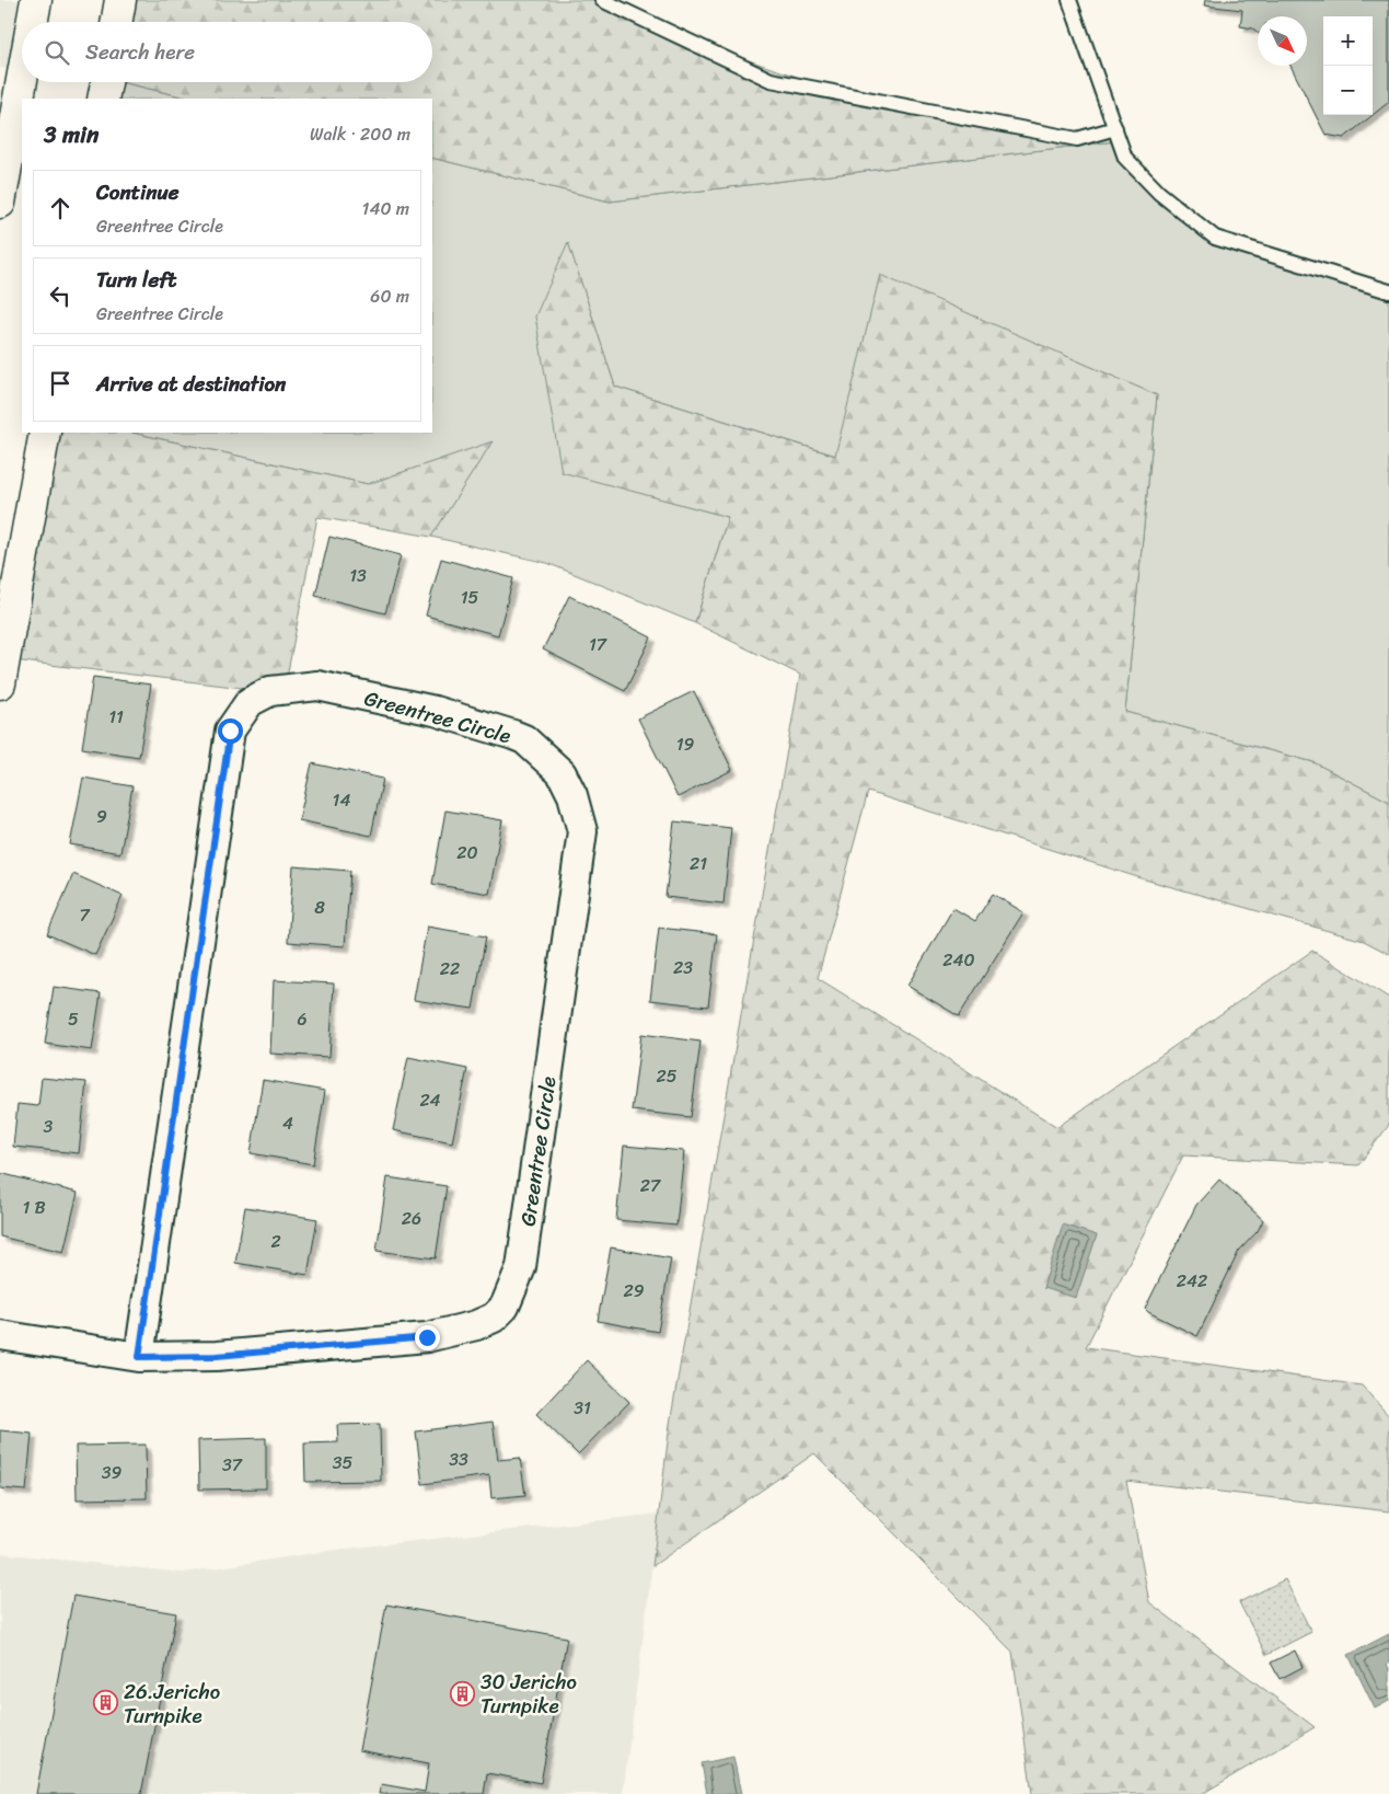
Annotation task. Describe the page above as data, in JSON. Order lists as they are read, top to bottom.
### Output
{
  "streets": {
    "street": ["Greentree Circle"]
  },
  "places": {
    "building": ["30 Jericho Turnpike", "26.Jericho Turnpike"]
  },
  "house_numbers": [
    "13",
    "15",
    "17",
    "11",
    "19",
    "14",
    "9",
    "20",
    "21",
    "8",
    "7",
    "240",
    "23",
    "22",
    "5",
    "6",
    "25",
    "24",
    "4",
    "3",
    "27",
    "1 B",
    "26",
    "2",
    "242",
    "29",
    "31",
    "33",
    "35",
    "37",
    "39"
  ],
  "north": "bottom right",
  "page": {
    "map_buttons": ["+", "−"],
    "search": "Search here",
    "heading": ["3 min", "Walk · 200 m"],
    "list": [
      ["Continue", "Greentree Circle", "140 m"],
      ["Turn left", "Greentree Circle", "60 m"],
      "Arrive at destination"
    ]
  }
}
